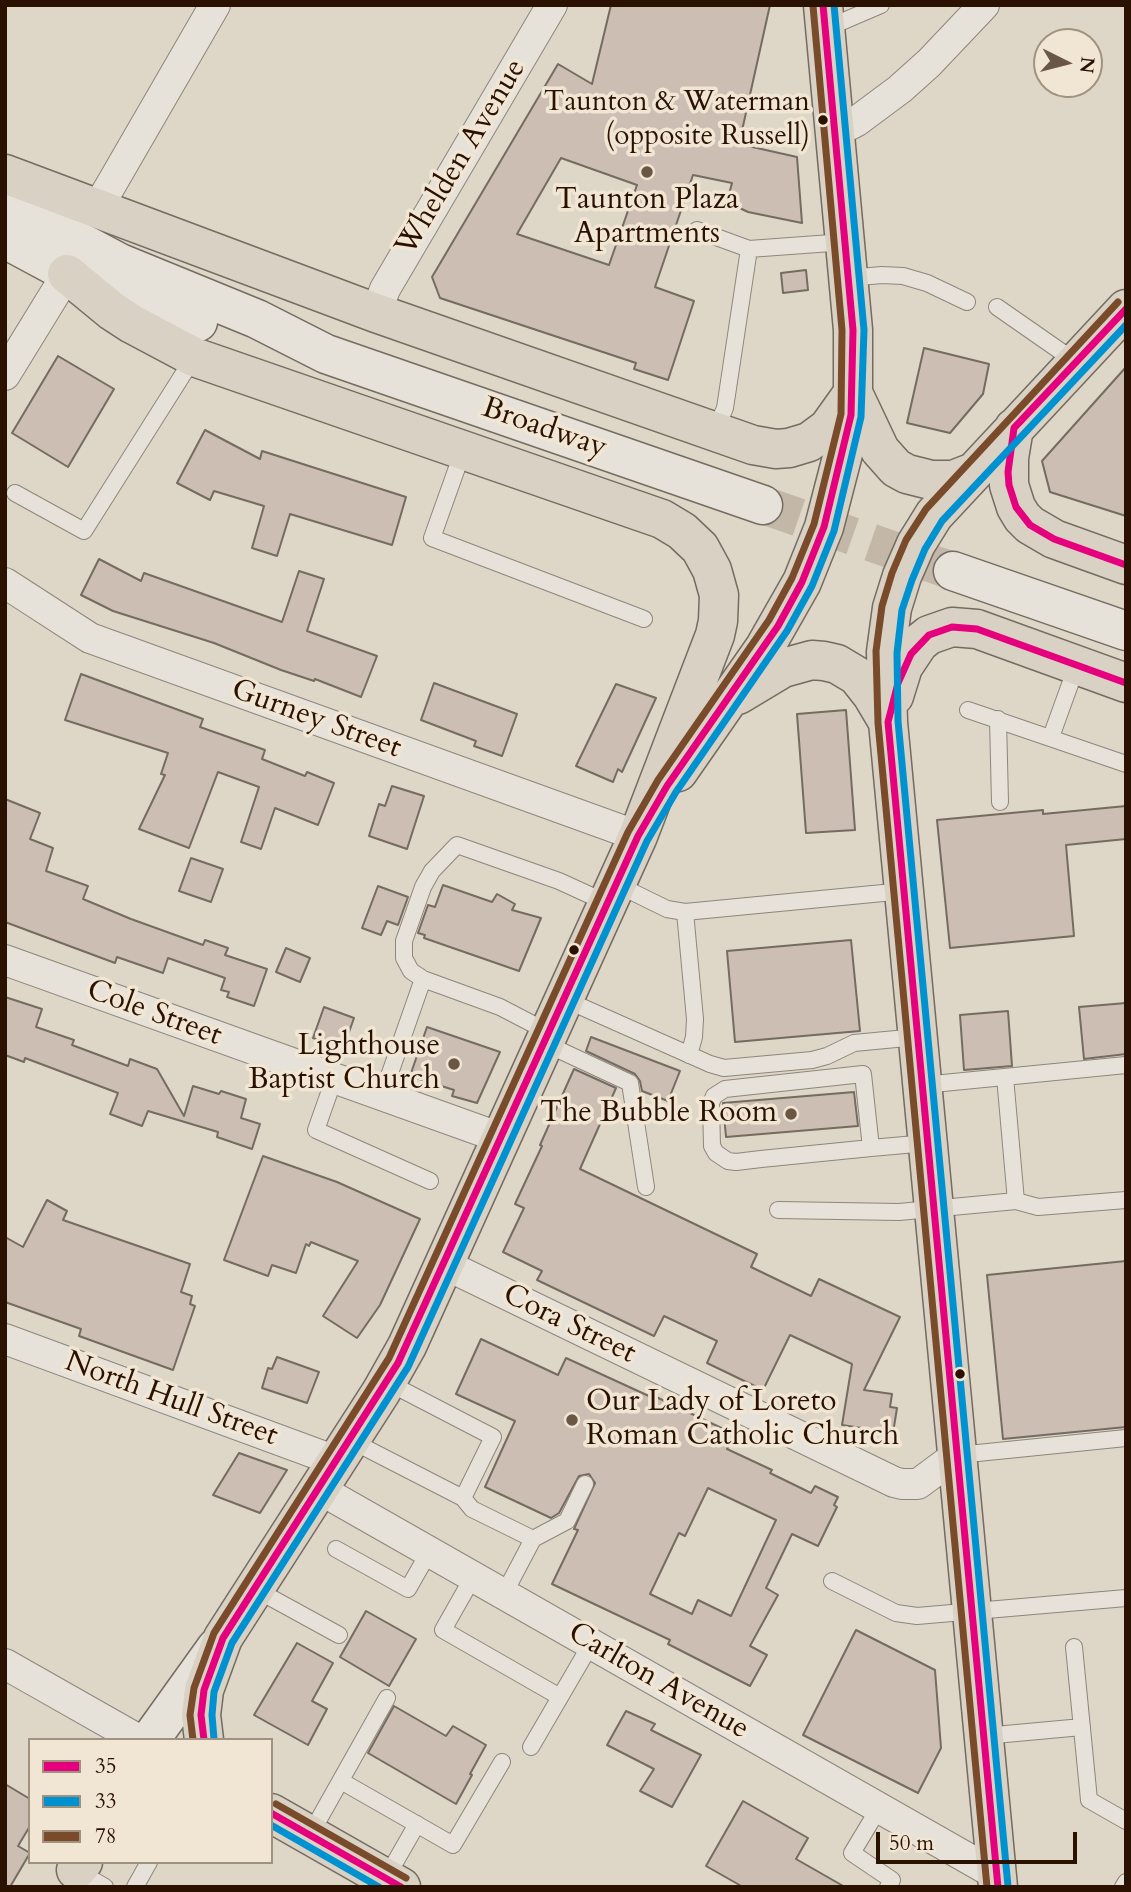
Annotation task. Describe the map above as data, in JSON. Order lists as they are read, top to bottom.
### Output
{
  "streets": {
    "main road": ["Broadway"],
    "street": [
      "Whelden Avenue",
      "Gurney Street",
      "Cole Street",
      "Cora Street",
      "North Hull Street",
      "Carlton Avenue"
    ]
  },
  "crossings": [
    ["North Hull Street", "Carlton Avenue"]
  ],
  "places": [
    "Taunton & Waterman (opposite Russell)",
    "Taunton Plaza Apartments",
    "Lighthouse Baptist Church",
    "The Bubble Room",
    "Our Lady of Loreto Roman Catholic Church"
  ],
  "lines": ["transit line 35", "transit line 33", "transit line 78"],
  "legend": ["35", "33", "78"],
  "scale_bar": "50 m",
  "north": "right"
}
